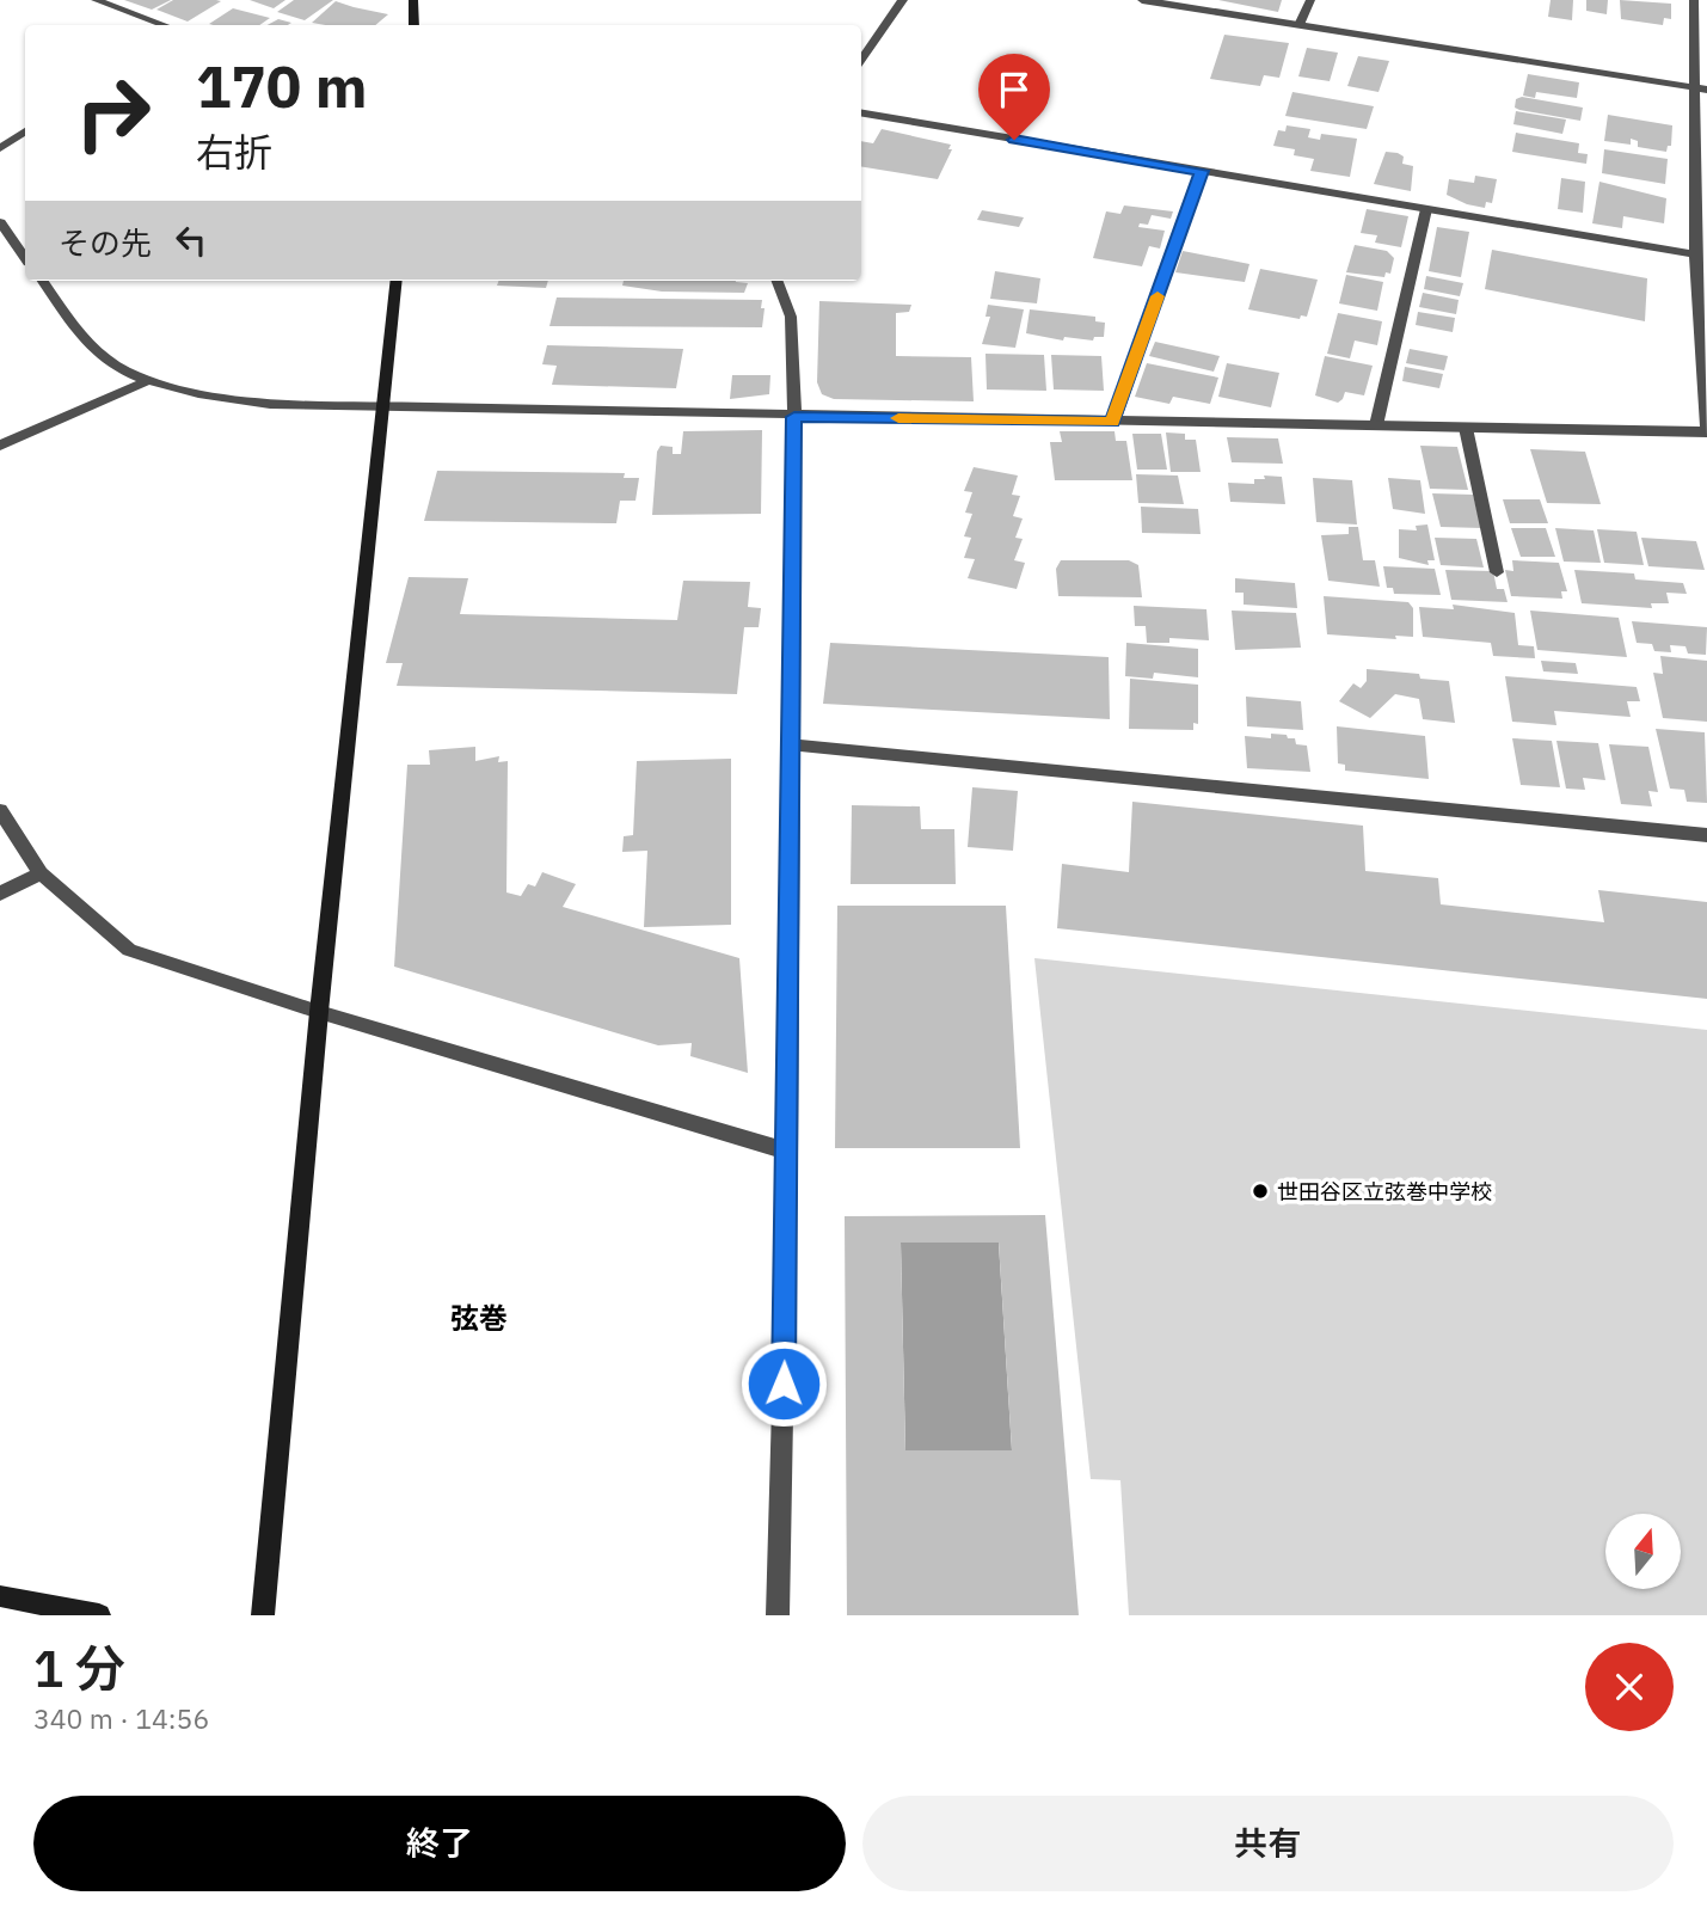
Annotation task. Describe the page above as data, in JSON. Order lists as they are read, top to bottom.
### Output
{
  "districts": ["弦巻"],
  "places": ["世田谷区立弦巻中学校"],
  "north": "top",
  "page": {
    "turn": ["170 m", "右折"],
    "then": "その先",
    "heading": ["1 分", "340 m · 14:56"],
    "buttons": ["終了", "共有"]
  }
}
